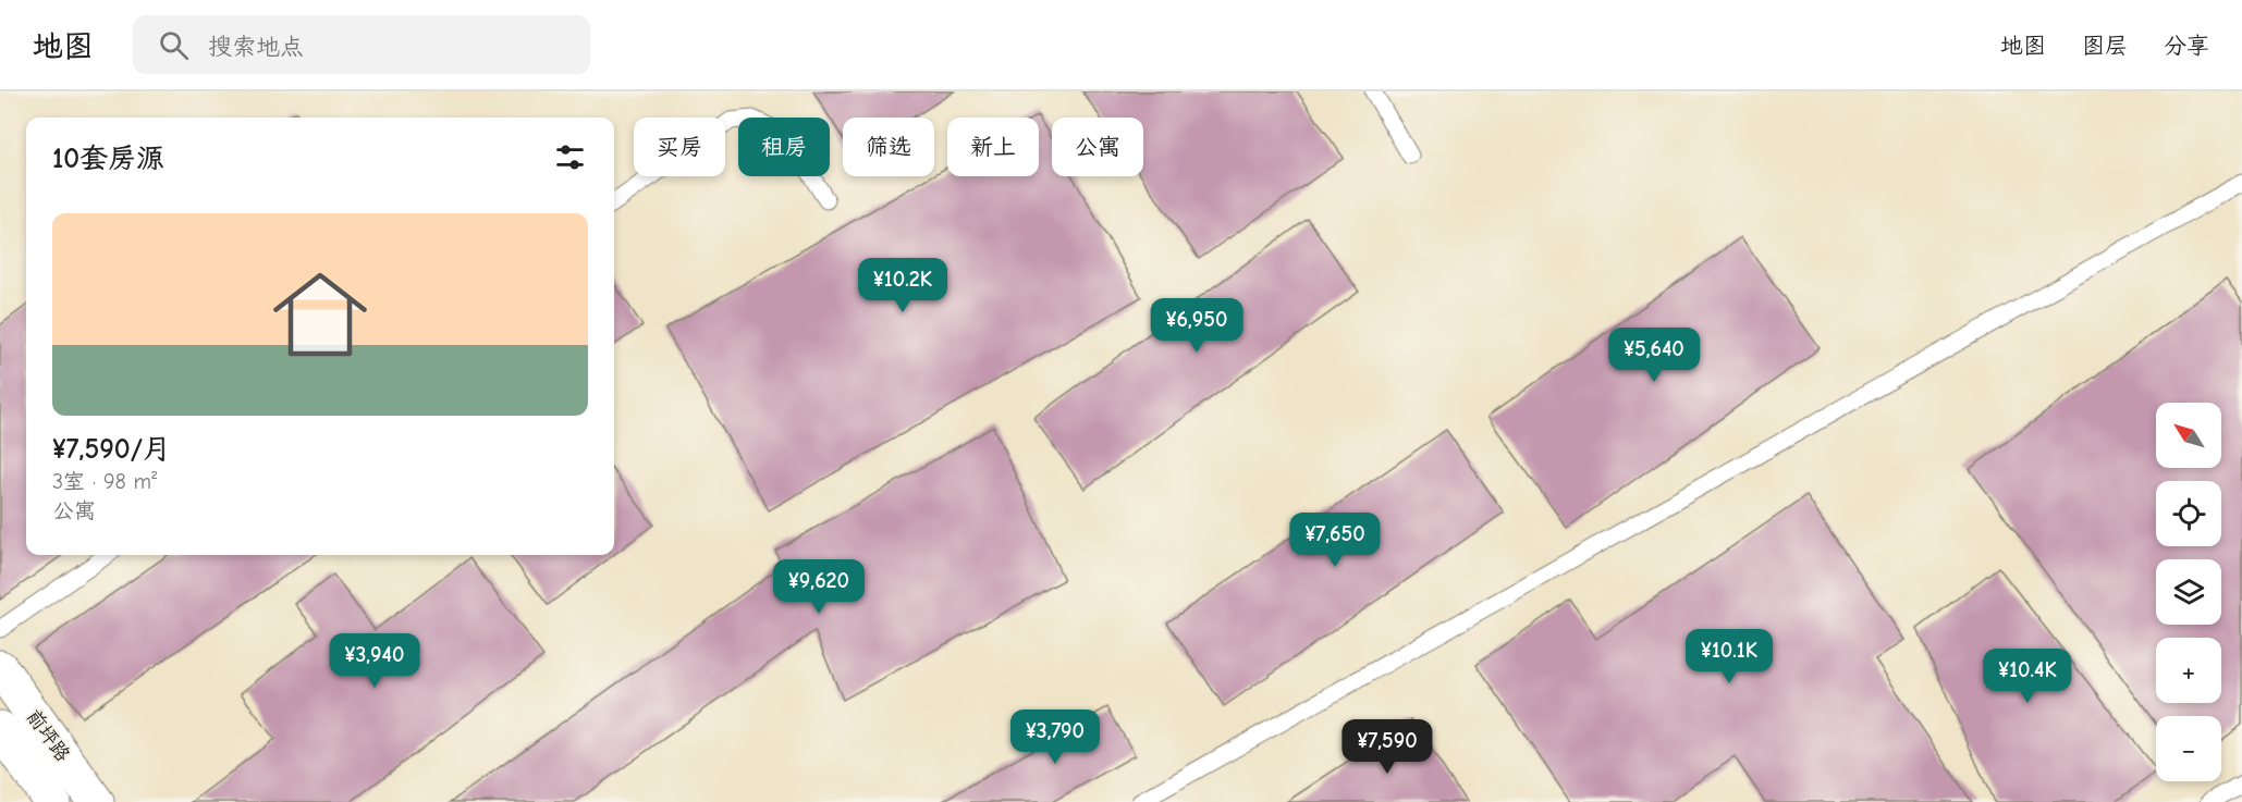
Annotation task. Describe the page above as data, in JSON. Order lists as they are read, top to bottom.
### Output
{
  "streets": {
    "street": ["前坪路"]
  },
  "north": "top left",
  "page": {
    "header": "地图",
    "search": "搜索地点",
    "nav": ["地图", "图层", "分享"],
    "chip": [
      "买房",
      "租房",
      "筛选",
      "新上",
      "公寓"
    ],
    "heading": "10套房源",
    "list": [
      {
        "name": "¥7,590/月",
        "note": "3室 · 98 m² · 公寓"
      }
    ],
    "price": [
      "¥10.2K",
      "¥6,950",
      "¥5,640",
      "¥7,650",
      "¥9,620",
      "¥10.1K",
      "¥3,940",
      "¥10.4K",
      "¥3,790",
      "¥7,590"
    ],
    "map_buttons": ["+", "−"]
  }
}
